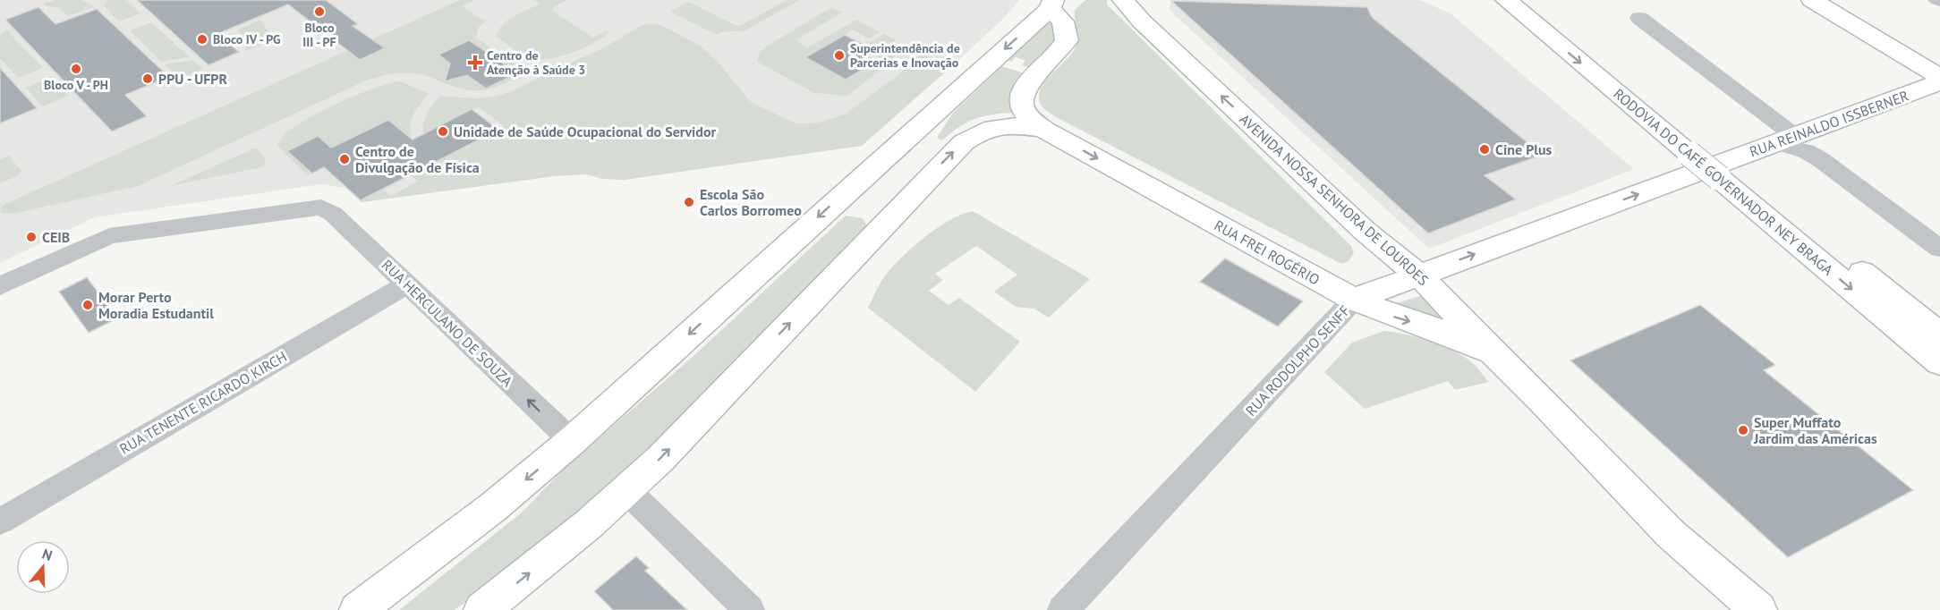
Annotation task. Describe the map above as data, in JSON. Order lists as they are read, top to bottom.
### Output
{
  "streets": {
    "main road": [
      "RUA REINALDO ISSBERNER",
      "RODOVIA DO CAFÉ GOVERNADOR NEY BRAGA",
      "AVENIDA NOSSA SENHORA DE LOURDES",
      "RUA FREI ROGÉRIO",
      "RUA RODOLPHO SENFF"
    ],
    "street": ["RUA HERCULANO DE SOUZA", "RUA TENENTE RICARDO KIRCH"]
  },
  "crossings": [
    ["RUA REINALDO ISSBERNER", "RODOVIA DO CAFÉ GOVERNADOR NEY BRAGA"],
    ["RUA REINALDO ISSBERNER", "RUA RODOLPHO SENFF"],
    ["RODOVIA DO CAFÉ GOVERNADOR NEY BRAGA", "RUA RODOLPHO SENFF"],
    ["AVENIDA NOSSA SENHORA DE LOURDES", "RUA FREI ROGÉRIO"],
    ["AVENIDA NOSSA SENHORA DE LOURDES", "RUA RODOLPHO SENFF"],
    ["RUA FREI ROGÉRIO", "RUA RODOLPHO SENFF"],
    ["RUA HERCULANO DE SOUZA", "RUA TENENTE RICARDO KIRCH"]
  ],
  "one_way": ["RUA FREI ROGÉRIO", "RUA RODOLPHO SENFF"],
  "places": {
    "other": [
      "Bloco III - PF",
      "Bloco IV - PG",
      "Superintendência de Parcerias e Inovação",
      "Bloco V - PH",
      "PPU - UFPR",
      "Unidade de Saúde Ocupacional do Servidor",
      "Cine Plus",
      "Centro de Divulgação de Física",
      "Escola São Carlos Borromeo",
      "CEIB",
      "Morar Perto Moradia Estudantil",
      "Super Muffato Jardim das Américas"
    ],
    "health": ["Centro de Atenção à Saúde 3"]
  },
  "north": "top"
}
